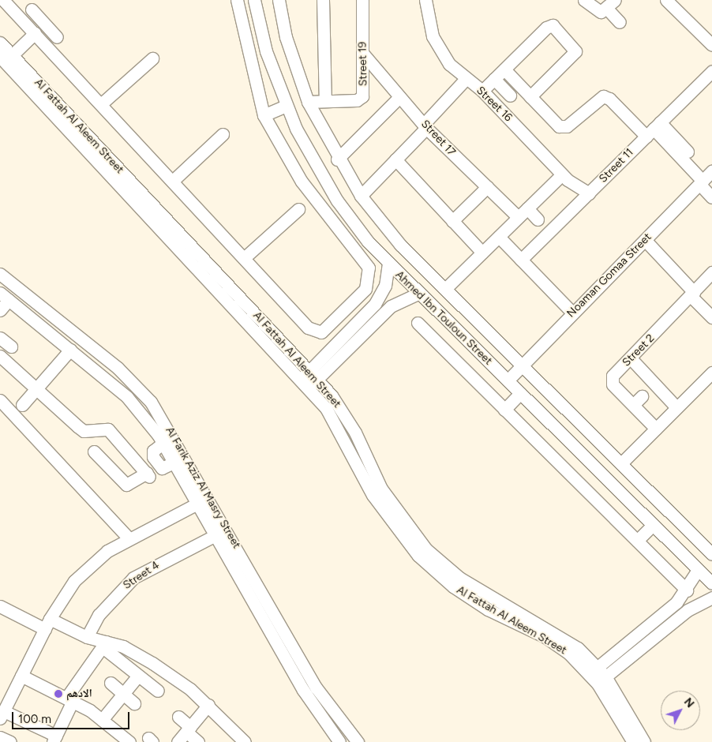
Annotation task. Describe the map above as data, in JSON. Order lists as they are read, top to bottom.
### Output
{
  "streets": {
    "street": [
      "Street 19",
      "Street 16",
      "Al Fattah Al Aleem Street",
      "Street 17",
      "Street 11",
      "Noaman Gomaa Street",
      "Ahmed Ibn Touloun Street",
      "Street 2",
      "Al Farik Aziz Al Masry Street",
      "Street 4"
    ]
  },
  "crossings": [
    ["Street 19", "Street 17"],
    ["Street 19", "Ahmed Ibn Touloun Street"],
    ["Street 16", "Street 11"],
    ["Noaman Gomaa Street", "Ahmed Ibn Touloun Street"],
    ["Al Farik Aziz Al Masry Street", "Street 4"]
  ],
  "places": ["الادهم"],
  "scale_bar": "100 m",
  "north": "top right"
}
